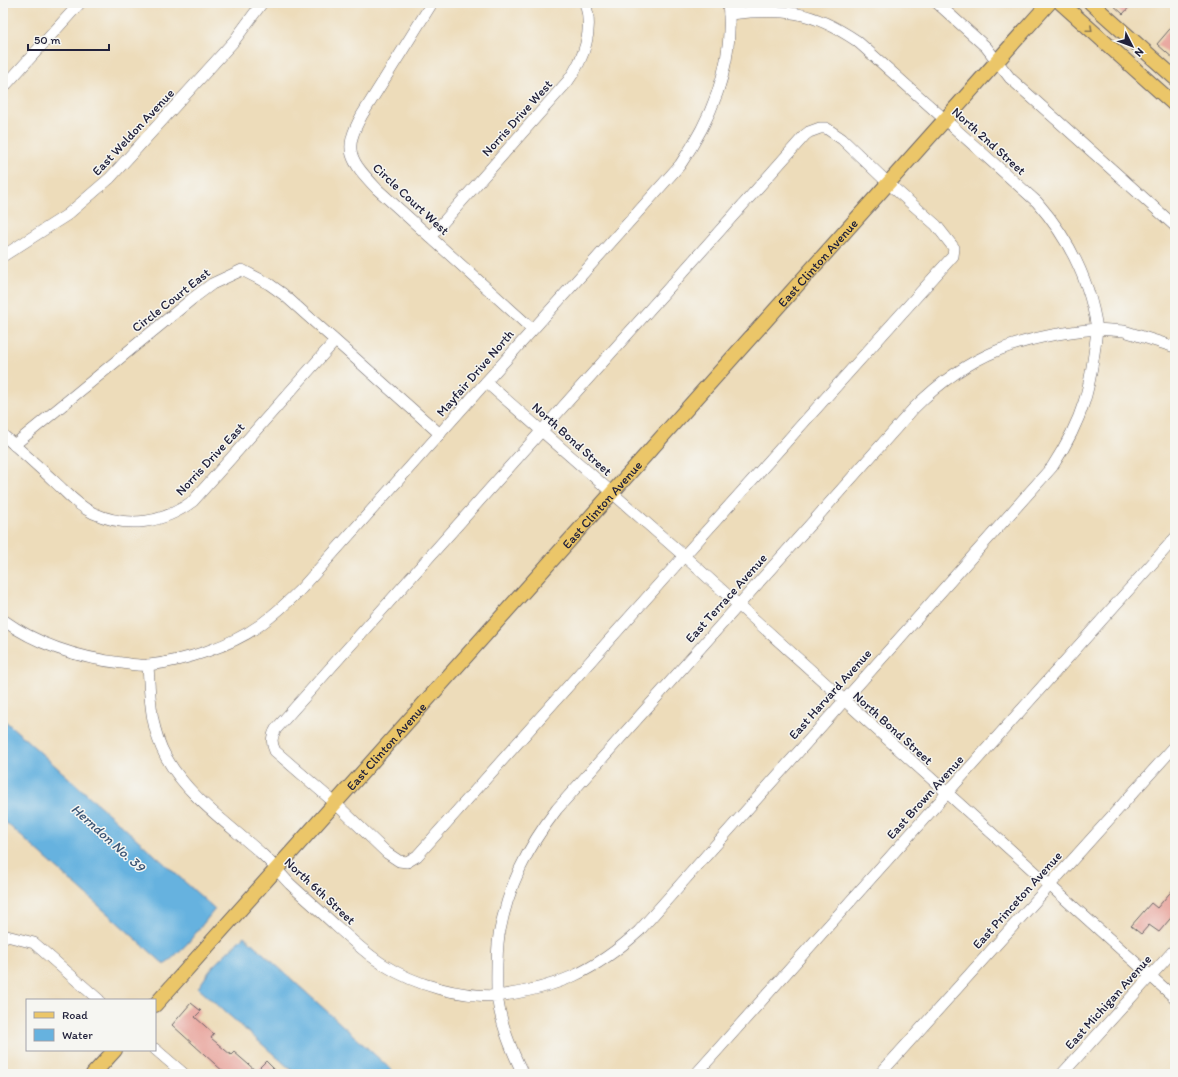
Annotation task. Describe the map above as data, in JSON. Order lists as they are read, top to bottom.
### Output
{
  "streets": {
    "main road": ["East Clinton Avenue"],
    "street": [
      "Norris Drive West",
      "East Weldon Avenue",
      "North 2nd Street",
      "Circle Court West",
      "Circle Court East",
      "Mayfair Drive North",
      "North Bond Street",
      "Norris Drive East",
      "East Terrace Avenue",
      "East Harvard Avenue",
      "East Brown Avenue",
      "North 6th Street",
      "East Princeton Avenue",
      "East Michigan Avenue"
    ]
  },
  "crossings": [
    ["Norris Drive West", "Circle Court West"],
    ["North 2nd Street", "East Clinton Avenue"],
    ["North 2nd Street", "Mayfair Drive North"],
    ["North 2nd Street", "East Terrace Avenue"],
    ["North 2nd Street", "East Harvard Avenue"],
    ["Circle Court West", "Mayfair Drive North"],
    ["East Clinton Avenue", "North Bond Street"],
    ["East Clinton Avenue", "North 6th Street"],
    ["Circle Court East", "Mayfair Drive North"],
    ["Circle Court East", "Norris Drive East"],
    ["Mayfair Drive North", "North Bond Street"],
    ["Mayfair Drive North", "North 6th Street"],
    ["North Bond Street", "East Terrace Avenue"],
    ["North Bond Street", "East Harvard Avenue"],
    ["North Bond Street", "East Brown Avenue"],
    ["North Bond Street", "East Princeton Avenue"],
    ["North Bond Street", "East Michigan Avenue"],
    ["East Terrace Avenue", "East Harvard Avenue"],
    ["East Terrace Avenue", "North 6th Street"],
    ["East Harvard Avenue", "North 6th Street"]
  ],
  "water": ["Herndon No. 39"],
  "legend": ["Road", "Water"],
  "scale_bar": "50 m",
  "north": "bottom right"
}
